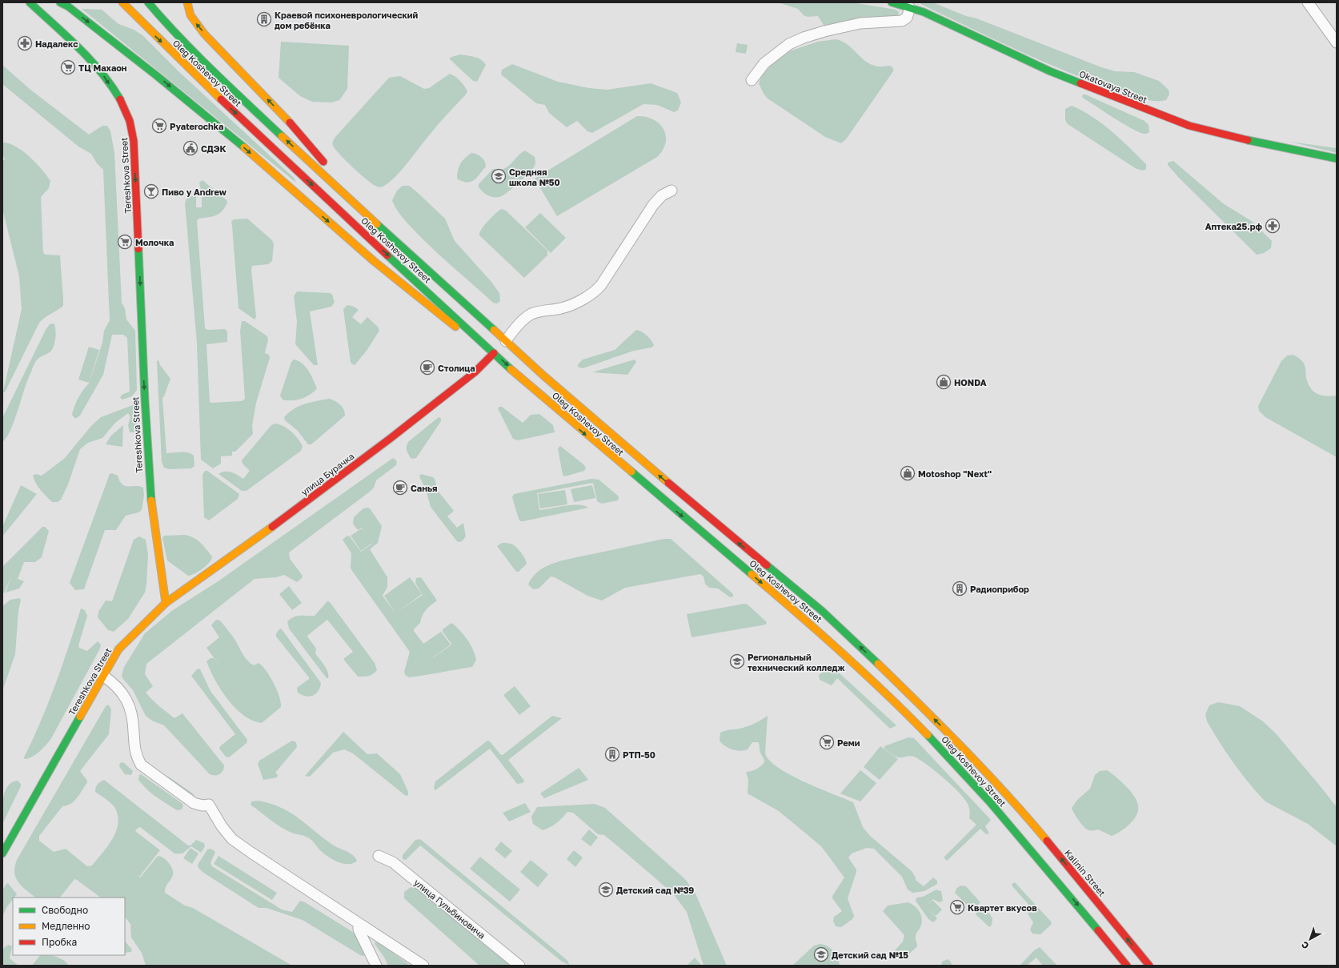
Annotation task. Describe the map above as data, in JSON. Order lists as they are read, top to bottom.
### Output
{
  "streets": {
    "main road": [
      "Oleg Koshevoy Street",
      "Okatovaya Street",
      "Tereshkova Street",
      "улица Бурачка",
      "Kalinin Street"
    ],
    "street": ["улица Гульбиновича"]
  },
  "crossings": [
    ["Oleg Koshevoy Street", "улица Бурачка"],
    ["Oleg Koshevoy Street", "Kalinin Street"],
    ["Tereshkova Street", "улица Бурачка"]
  ],
  "one_way": ["Tereshkova Street", "Kalinin Street"],
  "places": {
    "building": ["Краевой психоневрологический дом ребёнка", "Радиоприбор", "РТП-50"],
    "pharmacy": ["Надалекс", "Аптека25.рф"],
    "supermarket": [
      "ТЦ Махаон",
      "Pyaterochka",
      "Молочка",
      "Реми",
      "Квартет вкусов"
    ],
    "public building": ["СДЭК"],
    "school or university": [
      "Средняя школа №50",
      "Региональный технический колледж",
      "Детский сад №39",
      "Детский сад №15"
    ],
    "bar": ["Пиво у Andrew"],
    "cafe": ["Столица", "Санья"],
    "shop": ["HONDA", "Motoshop \"Next\""]
  },
  "legend": ["Свободно", "Медленно", "Пробка"],
  "north": "bottom left"
}
